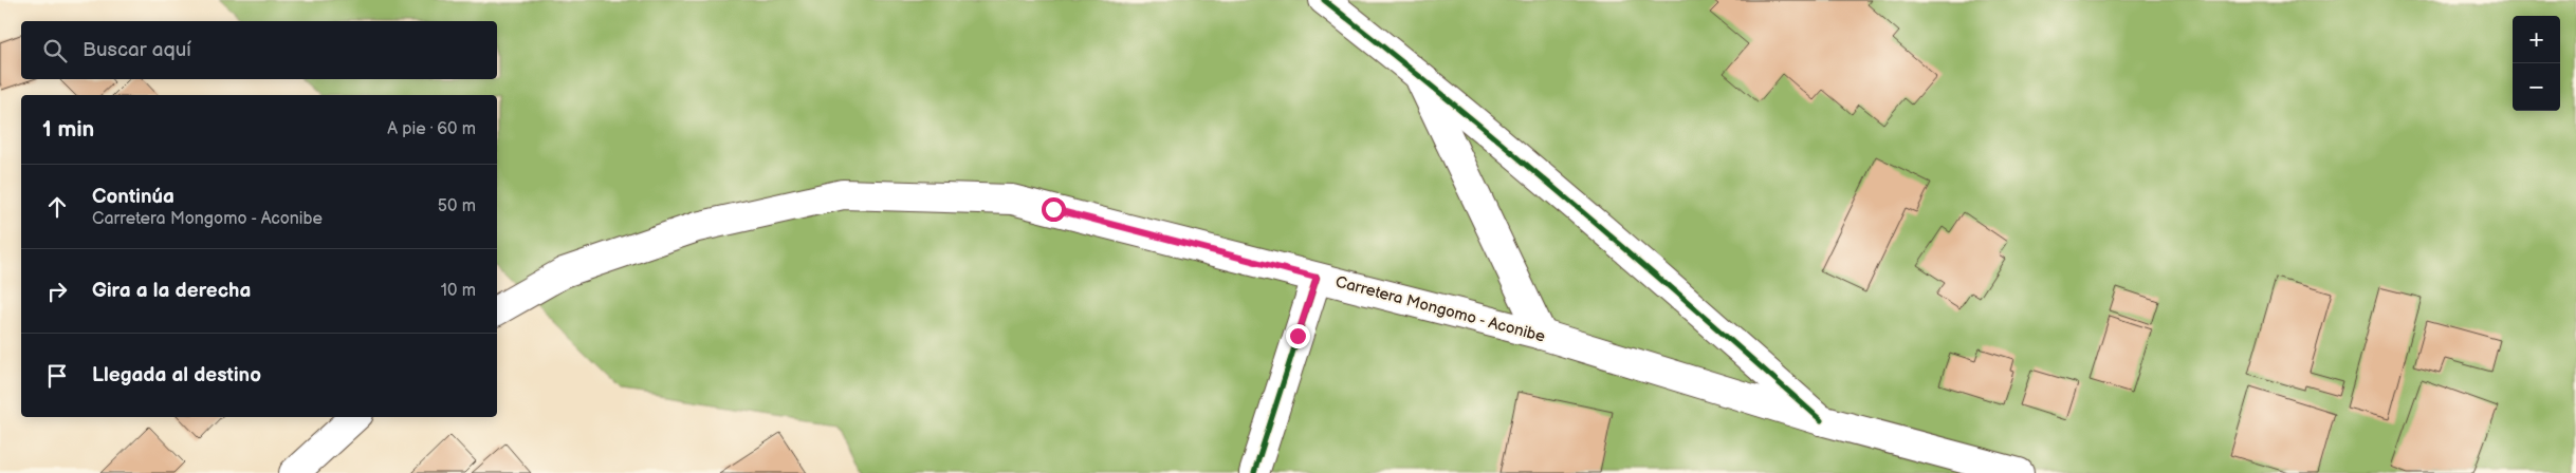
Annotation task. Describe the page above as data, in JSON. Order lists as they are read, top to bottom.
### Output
{
  "streets": {
    "main road": ["Carretera Mongomo - Aconibe"]
  },
  "page": {
    "map_buttons": ["+", "−"],
    "search": "Buscar aquí",
    "heading": ["1 min", "A pie · 60 m"],
    "list": [
      ["Continúa", "Carretera Mongomo - Aconibe", "50 m"],
      ["Gira a la derecha", "10 m"],
      "Llegada al destino"
    ]
  }
}
